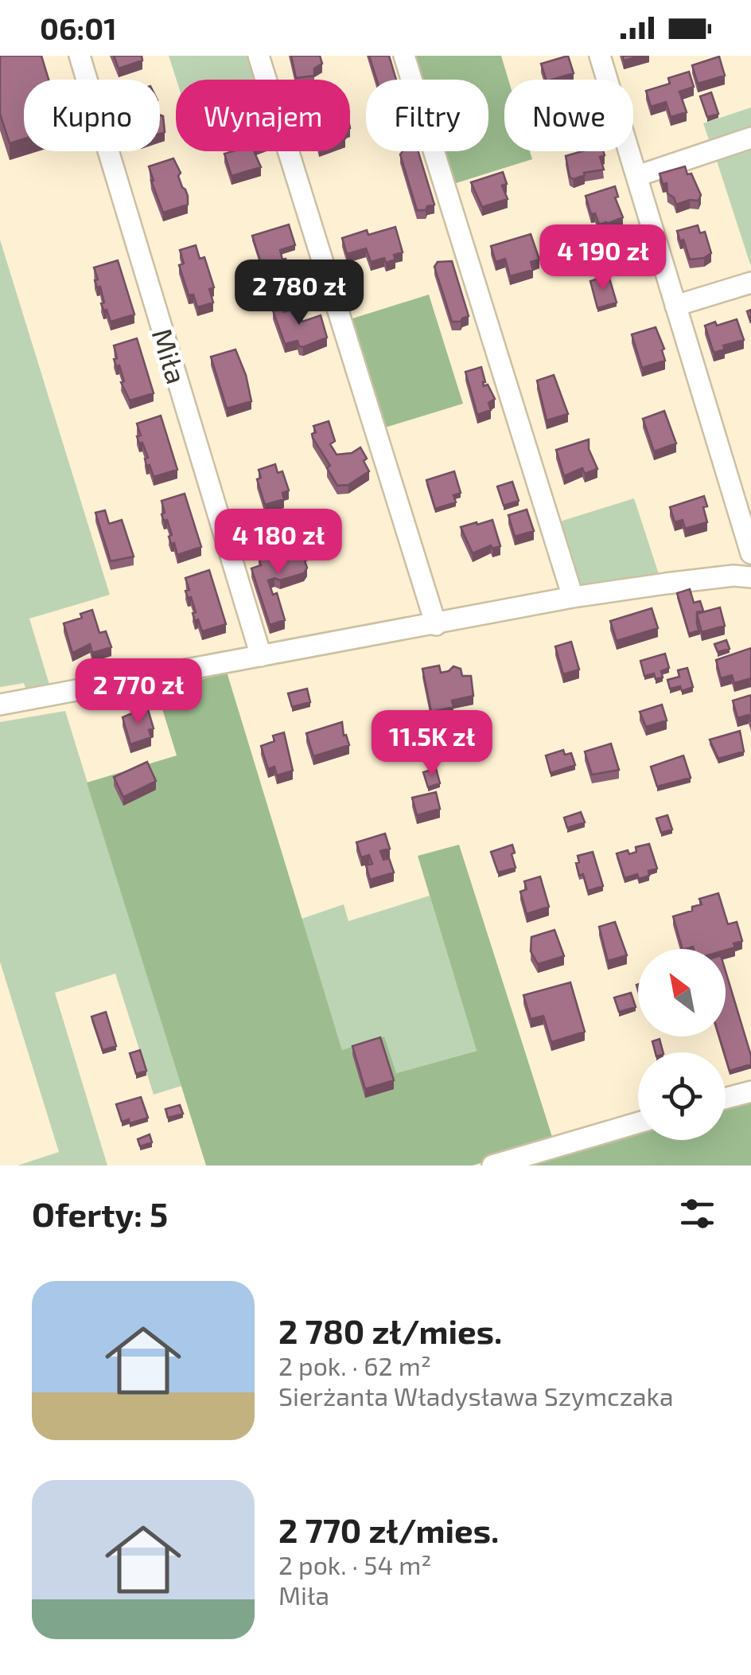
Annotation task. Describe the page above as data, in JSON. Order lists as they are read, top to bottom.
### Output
{
  "streets": {
    "street": ["Miła"]
  },
  "north": "top left",
  "page": {
    "status": "06:01",
    "chip": [
      "Kupno",
      "Wynajem",
      "Filtry",
      "Nowe"
    ],
    "price": [
      "4 190 zł",
      "2 780 zł",
      "4 180 zł",
      "2 770 zł",
      "11.5K zł"
    ],
    "heading": "Oferty: 5",
    "list": [
      {
        "name": "2 780 zł/mies.",
        "note": "2 pok. · 62 m² · Sierżanta Władysława Szymczaka"
      },
      {
        "name": "2 770 zł/mies.",
        "note": "2 pok. · 54 m² · Miła"
      }
    ]
  }
}
